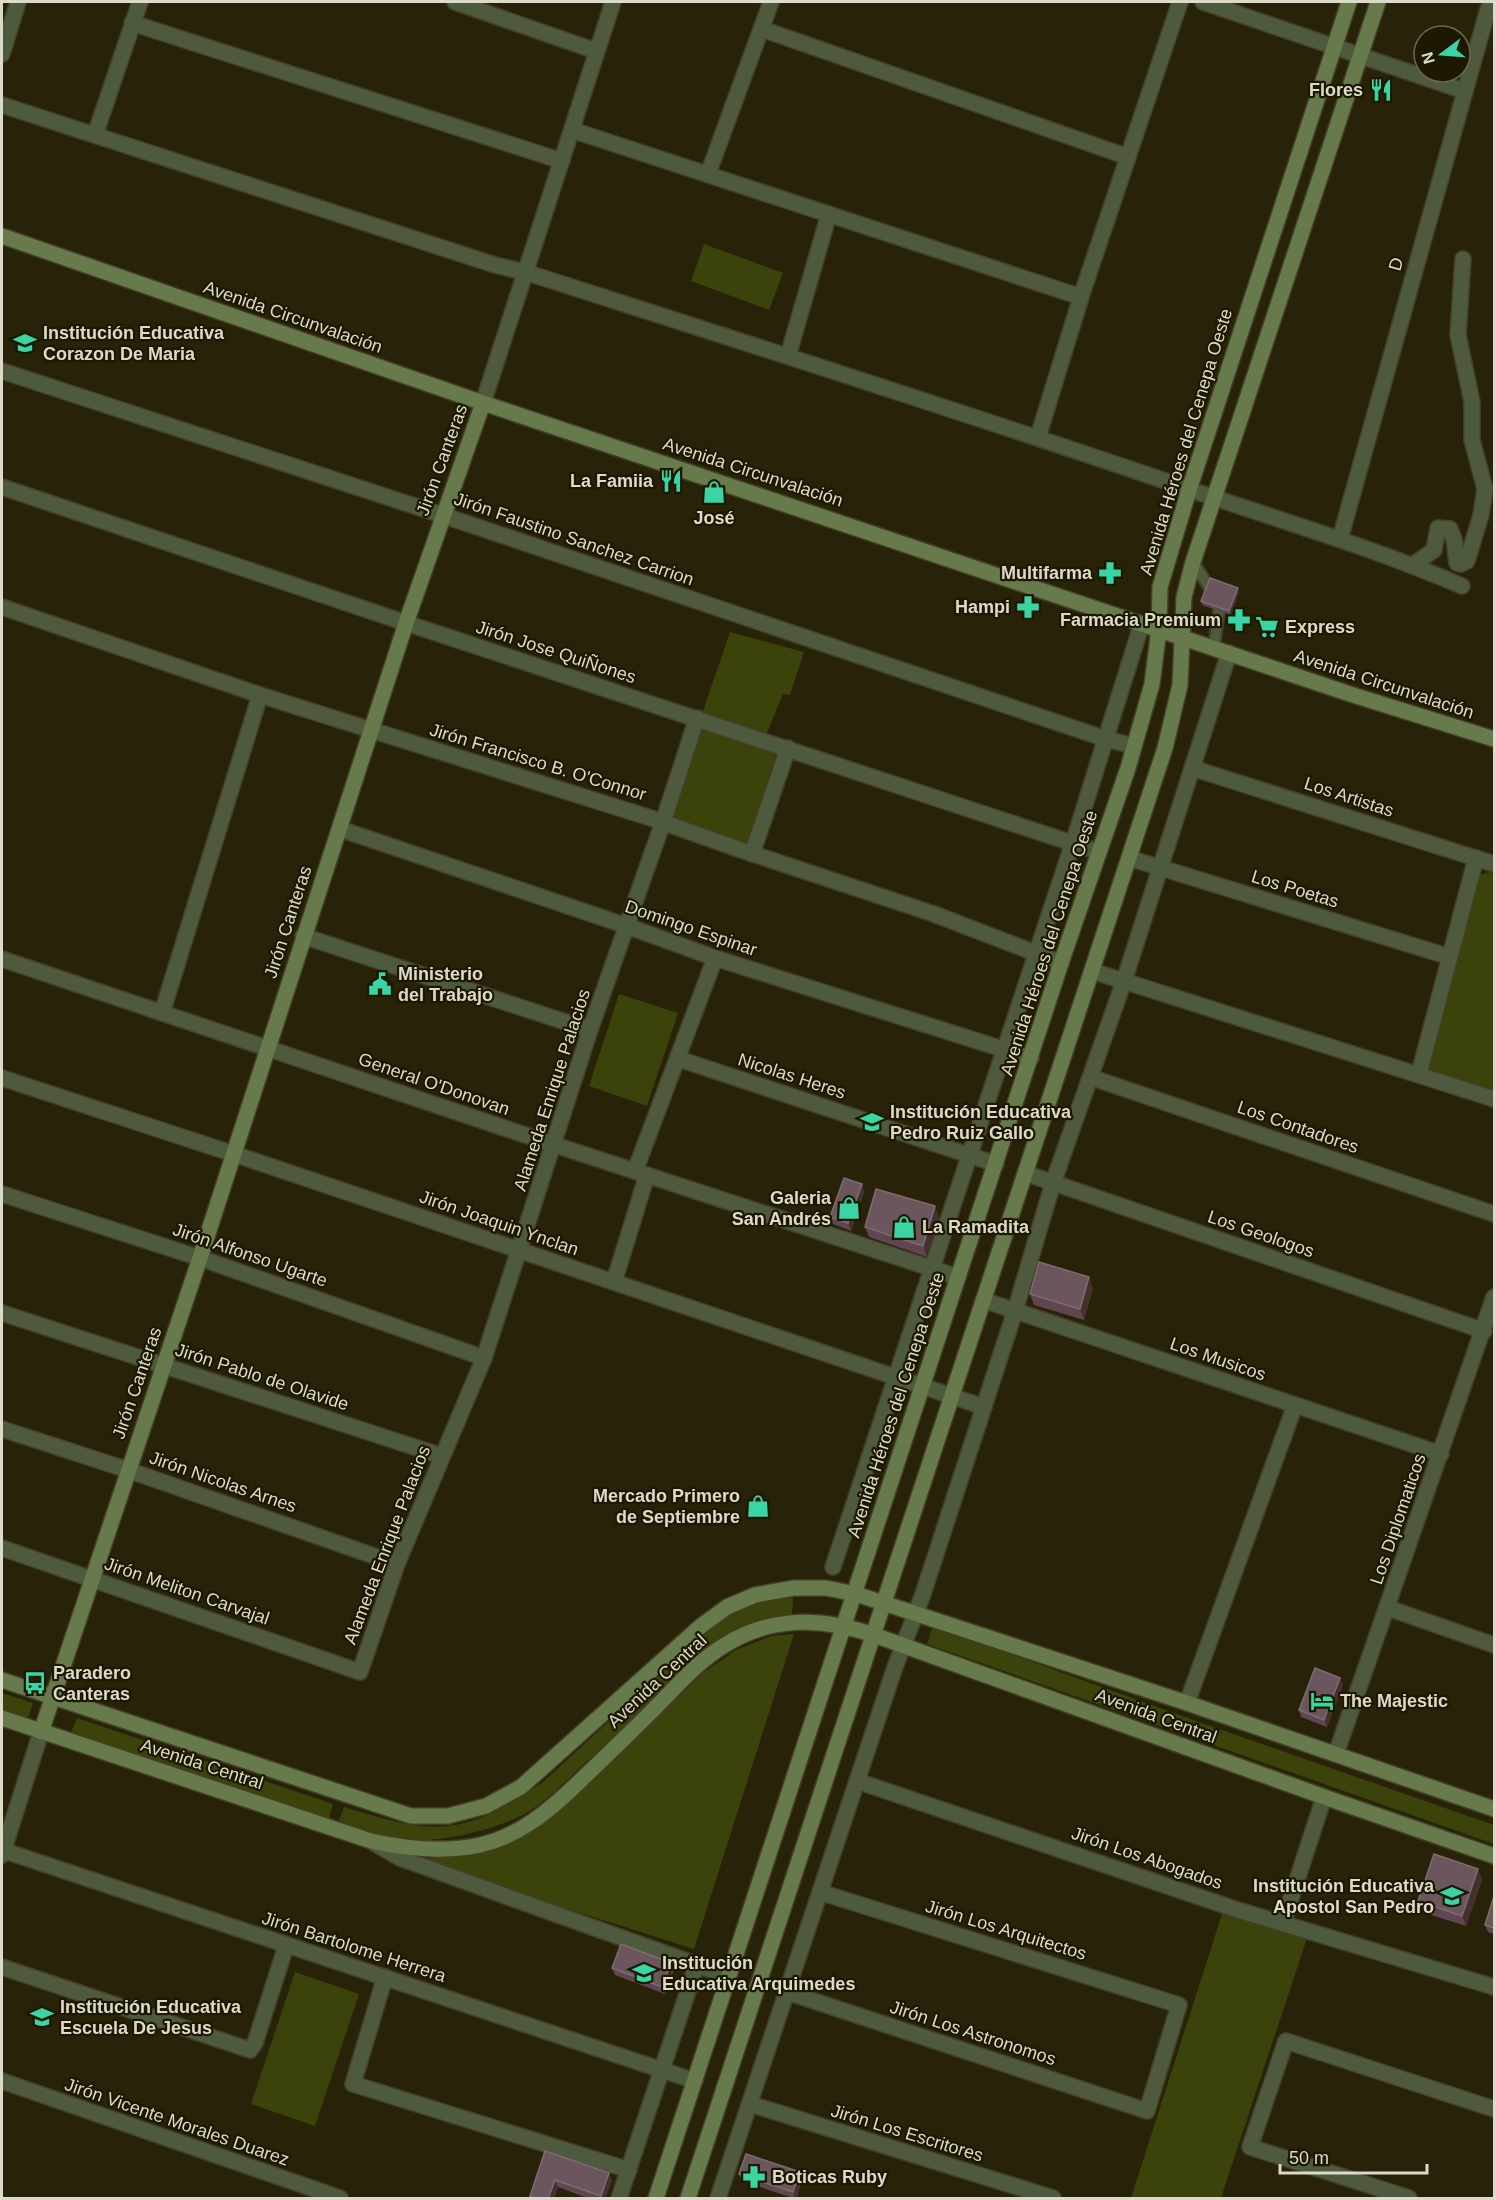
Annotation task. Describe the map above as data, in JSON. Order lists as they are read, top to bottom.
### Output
{
  "streets": {
    "main road": [
      "Avenida Circunvalación",
      "Avenida Héroes del Cenepa Oeste",
      "Jirón Canteras",
      "Avenida Central"
    ],
    "street": [
      "D",
      "Jirón Faustino Sanchez Carrion",
      "Jirón Jose QuiÑones",
      "Jirón Francisco B. O'Connor",
      "Los Artistas",
      "Los Poetas",
      "Domingo Espinar",
      "Nicolas Heres",
      "General O'Donovan",
      "Alameda Enrique Palacios",
      "Los Contadores",
      "Jirón Joaquin Ynclan",
      "Los Geologos",
      "Jirón Alfonso Ugarte",
      "Los Musicos",
      "Jirón Pablo de Olavide",
      "Jirón Nicolas Arnes",
      "Los Diplomaticos",
      "Jirón Meliton Carvajal",
      "Jirón Los Abogados",
      "Jirón Los Arquitectos",
      "Jirón Bartolome Herrera",
      "Jirón Los Astronomos",
      "Jirón Vicente Morales Duarez",
      "Jirón Los Escritores"
    ]
  },
  "crossings": [
    ["Avenida Circunvalación", "Avenida Héroes del Cenepa Oeste"],
    ["Avenida Circunvalación", "Jirón Canteras"],
    ["Avenida Héroes del Cenepa Oeste", "Jirón Faustino Sanchez Carrion"],
    ["Avenida Héroes del Cenepa Oeste", "Jirón Jose QuiÑones"],
    ["Avenida Héroes del Cenepa Oeste", "Jirón Francisco B. O'Connor"],
    ["Avenida Héroes del Cenepa Oeste", "Domingo Espinar"],
    ["Avenida Héroes del Cenepa Oeste", "Nicolas Heres"],
    ["Avenida Héroes del Cenepa Oeste", "General O'Donovan"],
    ["Avenida Héroes del Cenepa Oeste", "Jirón Joaquin Ynclan"],
    ["Avenida Héroes del Cenepa Oeste", "Avenida Central"],
    ["Avenida Héroes del Cenepa Oeste", "Jirón Bartolome Herrera"],
    ["Jirón Canteras", "Jirón Faustino Sanchez Carrion"],
    ["Jirón Canteras", "Jirón Jose QuiÑones"],
    ["Jirón Canteras", "Jirón Francisco B. O'Connor"],
    ["Jirón Canteras", "Domingo Espinar"],
    ["Jirón Canteras", "General O'Donovan"],
    ["Jirón Canteras", "Jirón Joaquin Ynclan"],
    ["Jirón Canteras", "Jirón Alfonso Ugarte"],
    ["Jirón Canteras", "Jirón Pablo de Olavide"],
    ["Jirón Canteras", "Jirón Nicolas Arnes"],
    ["Jirón Canteras", "Jirón Meliton Carvajal"],
    ["Jirón Canteras", "Avenida Central"],
    ["Jirón Canteras", "Jirón Bartolome Herrera"],
    ["Jirón Jose QuiÑones", "Alameda Enrique Palacios"],
    ["Jirón Francisco B. O'Connor", "Alameda Enrique Palacios"],
    ["Domingo Espinar", "Alameda Enrique Palacios"],
    ["General O'Donovan", "Alameda Enrique Palacios"],
    ["Alameda Enrique Palacios", "Jirón Joaquin Ynclan"],
    ["Alameda Enrique Palacios", "Jirón Alfonso Ugarte"],
    ["Alameda Enrique Palacios", "Jirón Pablo de Olavide"],
    ["Alameda Enrique Palacios", "Jirón Nicolas Arnes"],
    ["Alameda Enrique Palacios", "Jirón Meliton Carvajal"],
    ["Los Geologos", "Los Diplomaticos"],
    ["Los Musicos", "Los Diplomaticos"],
    ["Los Diplomaticos", "Avenida Central"],
    ["Jirón Los Arquitectos", "Jirón Los Astronomos"]
  ],
  "places": {
    "restaurant": ["Flores", "La Famiia"],
    "school or university": [
      "Institución Educativa Corazon De Maria",
      "Institución Educativa Pedro Ruiz Gallo",
      "Institución Educativa Apostol San Pedro",
      "Institución Educativa Arquimedes",
      "Institución Educativa Escuela De Jesus"
    ],
    "shop": [
      "José",
      "Galeria San Andrés",
      "La Ramadita",
      "Mercado Primero de Septiembre"
    ],
    "pharmacy": [
      "Multifarma",
      "Hampi",
      "Farmacia Premium",
      "Boticas Ruby"
    ],
    "supermarket": ["Express"],
    "public building": ["Ministerio del Trabajo"],
    "bus stop": ["Paradero Canteras"],
    "hotel": ["The Majestic"]
  },
  "scale_bar": "50 m",
  "north": "left"
}
